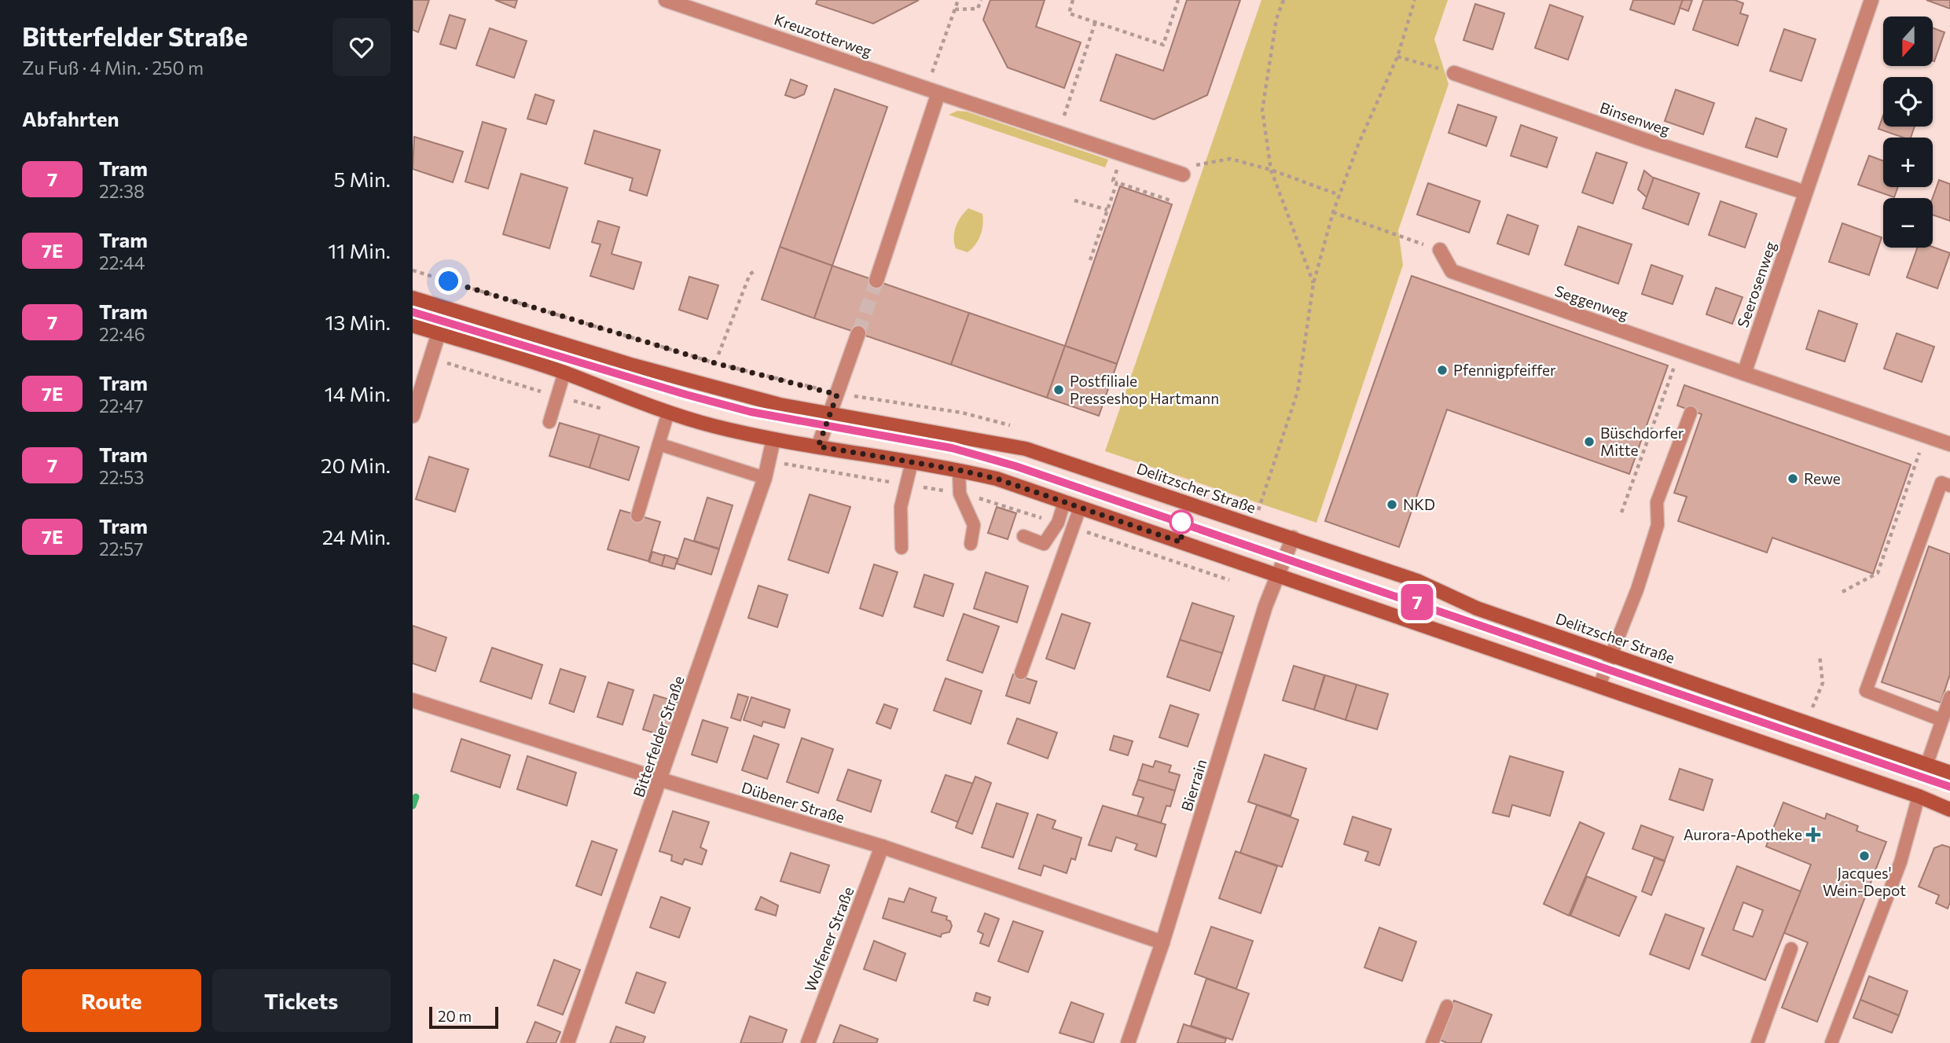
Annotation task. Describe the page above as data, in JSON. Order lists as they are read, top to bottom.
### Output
{
  "streets": {
    "main road": ["Delitzscher Straße"],
    "street": [
      "Kreuzotterweg",
      "Binsenweg",
      "Seerosenweg",
      "Seggenweg",
      "Bitterfelder Straße",
      "Bierrain",
      "Dübener Straße",
      "Wolfener Straße"
    ]
  },
  "crossings": [
    ["Binsenweg", "Seerosenweg"],
    ["Seerosenweg", "Seggenweg"],
    ["Delitzscher Straße", "Bierrain"],
    ["Bitterfelder Straße", "Dübener Straße"],
    ["Bierrain", "Dübener Straße"],
    ["Dübener Straße", "Wolfener Straße"]
  ],
  "places": {
    "other": [
      "Pfennigpfeiffer",
      "Postfiliale Presseshop Hartmann",
      "Büschdorfer Mitte",
      "Rewe",
      "NKD",
      "Jacques' Wein-Depot"
    ],
    "health": ["Aurora-Apotheke"]
  },
  "lines": ["tram line 7"],
  "scale_bar": "20 m",
  "north": "bottom",
  "page": {
    "heading": [
      ["Bitterfelder Straße", "Zu Fuß · 4 Min. · 250 m"],
      "Abfahrten"
    ],
    "on_map": "7",
    "map_buttons": ["+", "−"],
    "list": [
      {
        "mark": "7",
        "name": "Tram",
        "note": "22:38",
        "value": "5 Min."
      },
      {
        "mark": "7E",
        "name": "Tram",
        "note": "22:44",
        "value": "11 Min."
      },
      {
        "mark": "7",
        "name": "Tram",
        "note": "22:46",
        "value": "13 Min."
      },
      {
        "mark": "7E",
        "name": "Tram",
        "note": "22:47",
        "value": "14 Min."
      },
      {
        "mark": "7",
        "name": "Tram",
        "note": "22:53",
        "value": "20 Min."
      },
      {
        "mark": "7E",
        "name": "Tram",
        "note": "22:57",
        "value": "24 Min."
      }
    ],
    "buttons": ["Route", "Tickets"],
    "scale": "20 m"
  }
}
